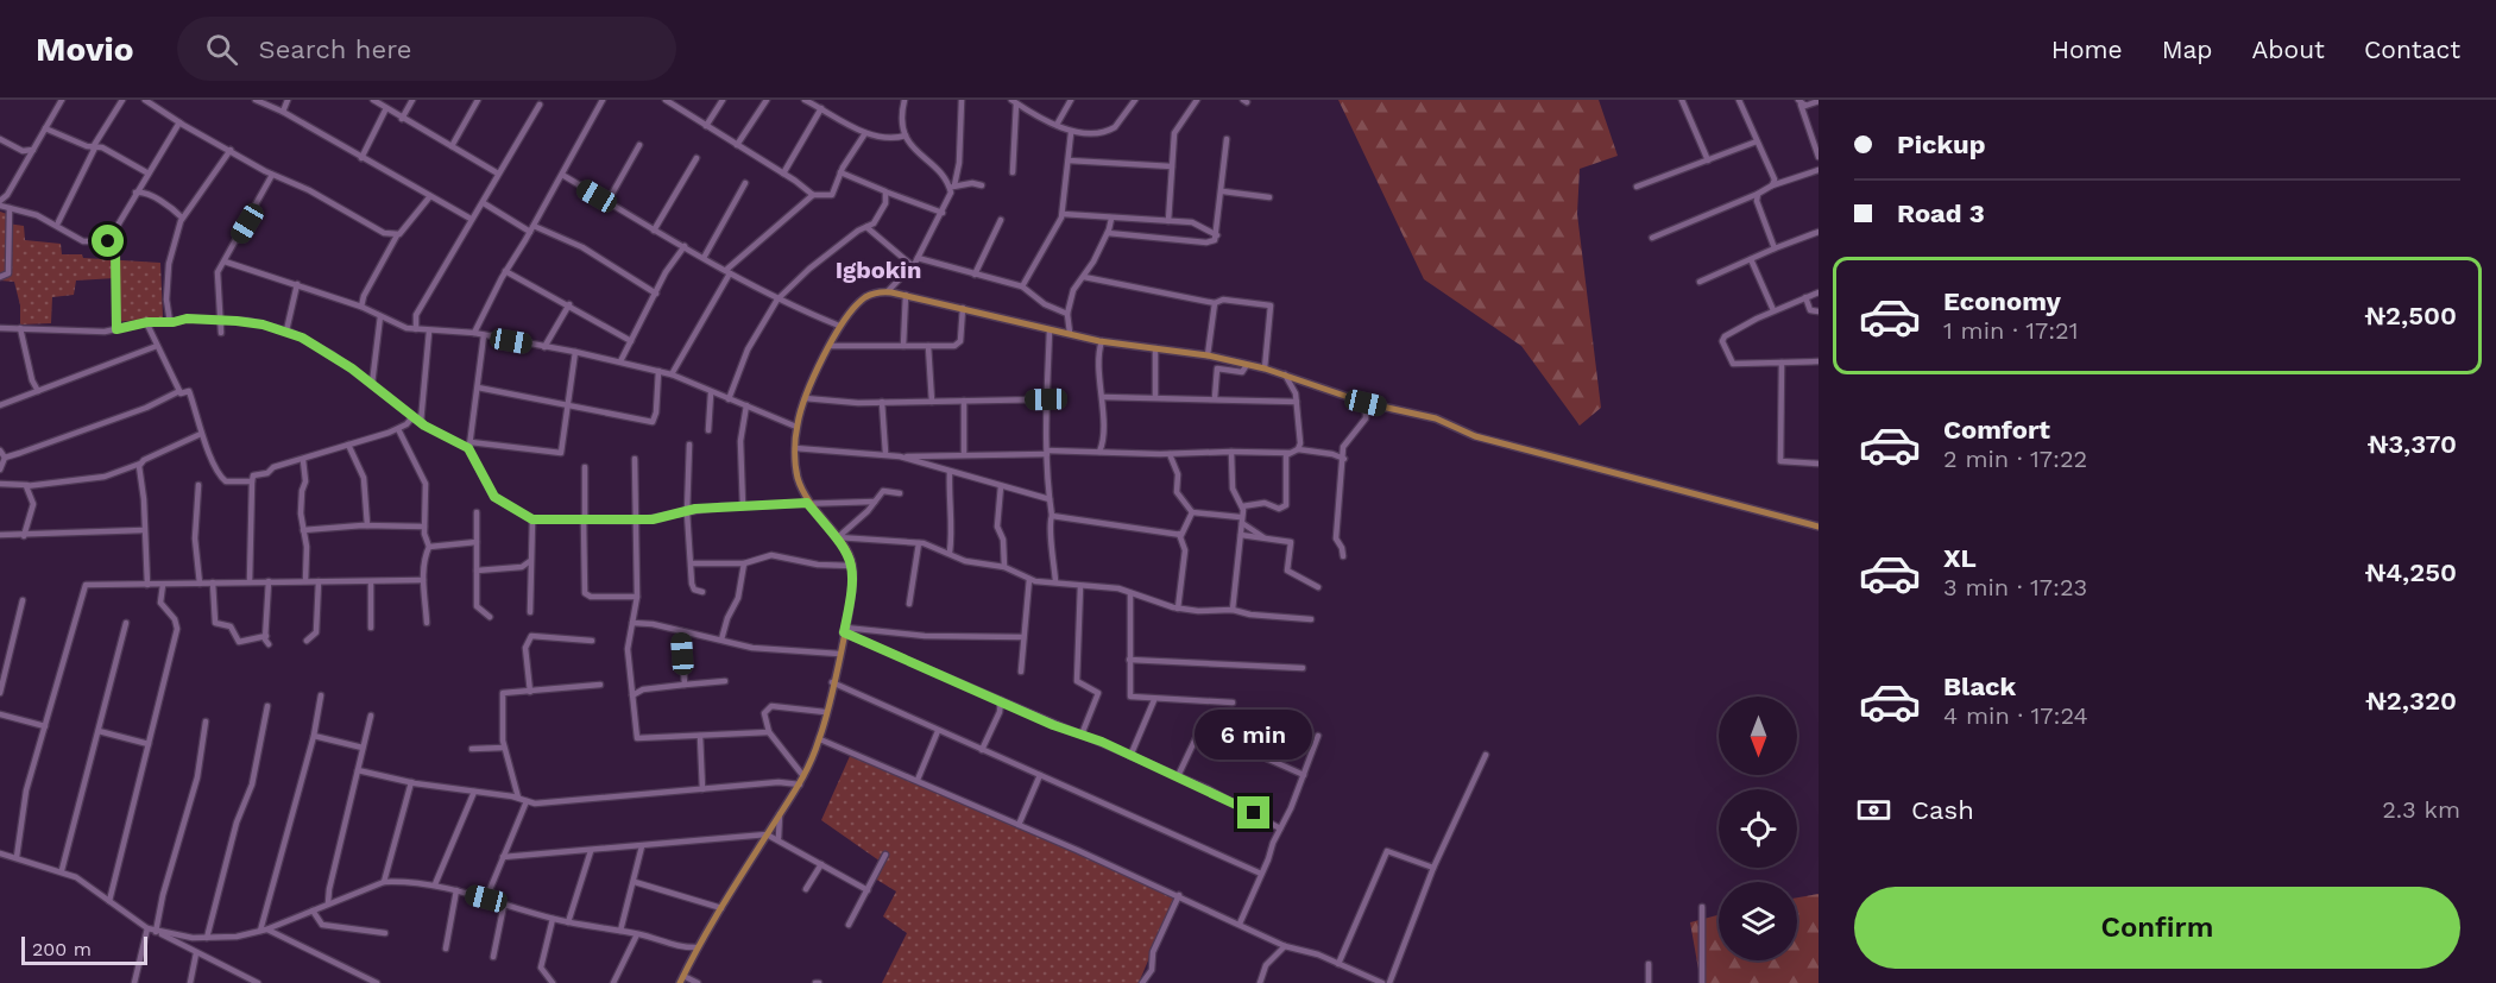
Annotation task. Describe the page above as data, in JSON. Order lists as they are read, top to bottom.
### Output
{
  "districts": ["Igbokin"],
  "scale_bar": "200 m",
  "north": "bottom",
  "page": {
    "header": "Movio",
    "search": "Search here",
    "nav": [
      "Home",
      "Map",
      "About",
      "Contact"
    ],
    "banner": ["Pickup", "Road 3"],
    "list": [
      {
        "name": "Economy",
        "note": "1 min · 17:21",
        "value": "₦2,500"
      },
      {
        "name": "Comfort",
        "note": "2 min · 17:22",
        "value": "₦3,370"
      },
      {
        "name": "XL",
        "note": "3 min · 17:23",
        "value": "₦4,250"
      },
      {
        "name": "Black",
        "note": "4 min · 17:24",
        "value": "₦2,320"
      }
    ],
    "bubble": "6 min",
    "pay": ["Cash", "2.3 km"],
    "buttons": "Confirm",
    "scale": "200 m"
  }
}
